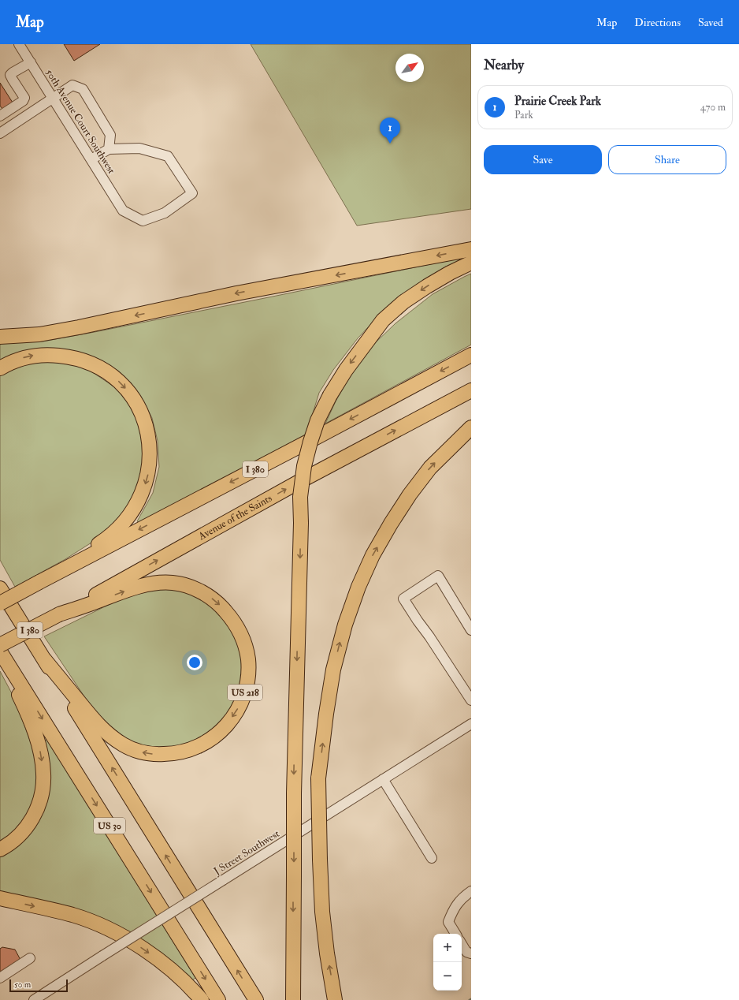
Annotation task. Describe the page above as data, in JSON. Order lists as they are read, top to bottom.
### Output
{
  "streets": {
    "highway": [
      "I 380",
      "Avenue of the Saints",
      "US 218",
      "US 30"
    ],
    "street": ["50th Avenue Court Southwest", "J Street Southwest"]
  },
  "crossings": [
    ["Avenue of the Saints", "US 218"],
    ["US 218", "US 30"]
  ],
  "scale_bar": "50 m",
  "north": "top right",
  "page": {
    "header": "Map",
    "nav": ["Map", "Directions", "Saved"],
    "heading": "Nearby",
    "list": [
      {
        "mark": "1",
        "name": "Prairie Creek Park",
        "note": "Park",
        "value": "470 m"
      }
    ],
    "pins": "1",
    "buttons": ["Save", "Share"],
    "map_buttons": ["+", "−"],
    "scale": "50 m"
  }
}
